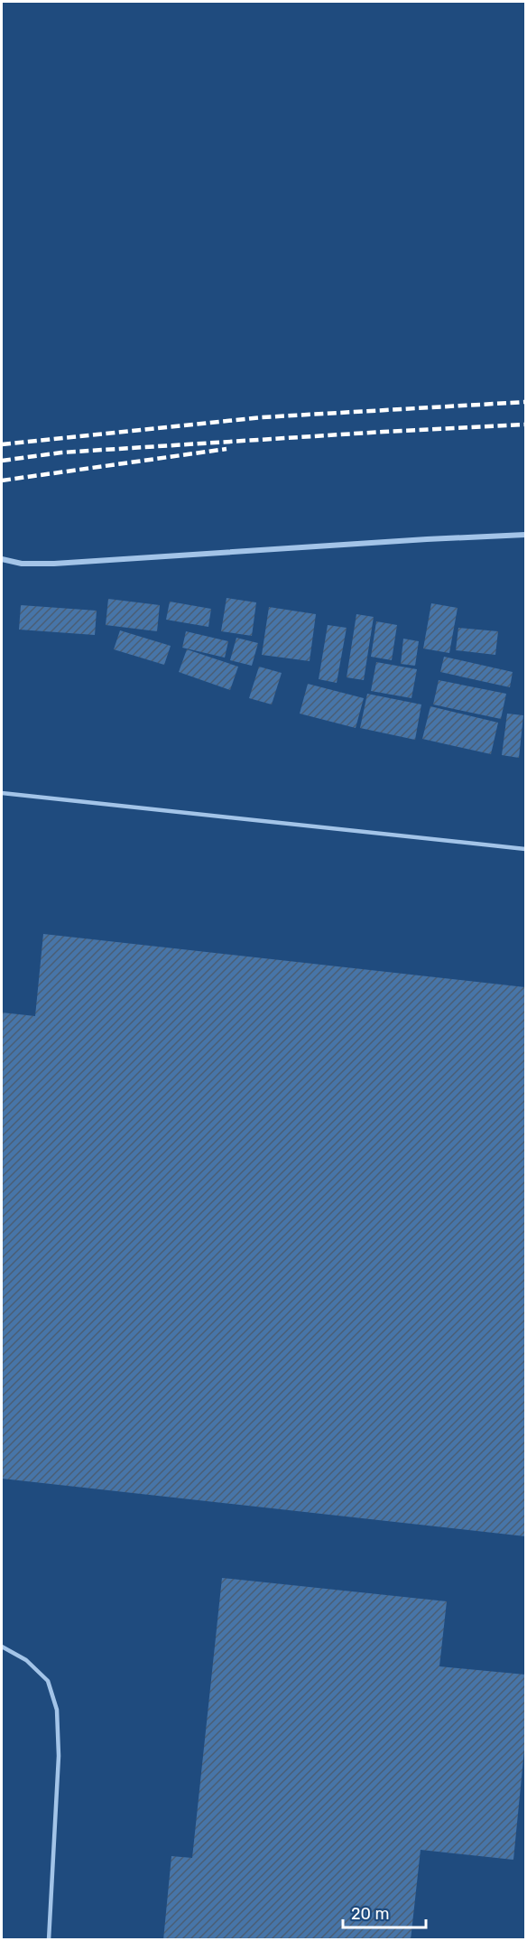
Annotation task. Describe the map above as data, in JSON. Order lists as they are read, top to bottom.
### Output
{
  "scale_bar": "20 m"
}
